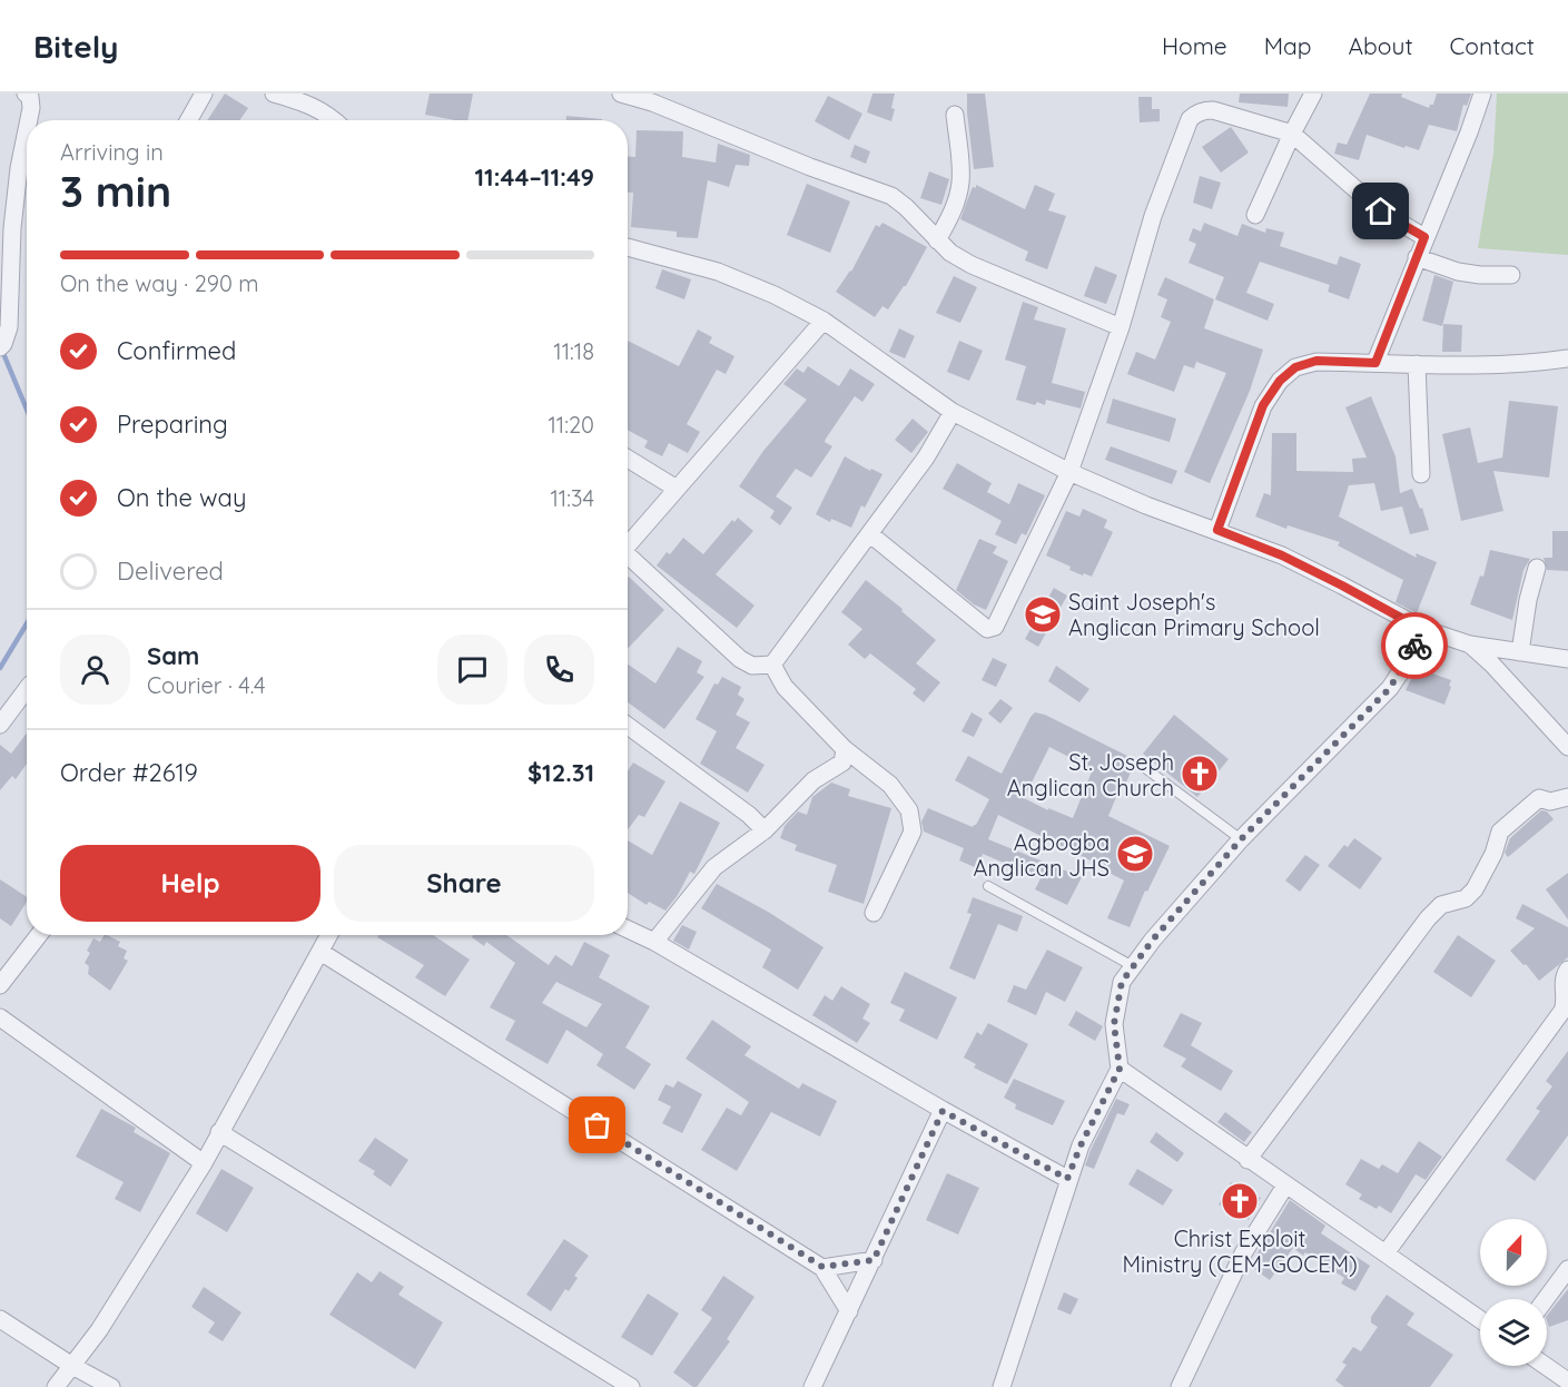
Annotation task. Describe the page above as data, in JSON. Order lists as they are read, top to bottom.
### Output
{
  "places": {
    "school or university": ["Saint Joseph's Anglican Primary School", "Agbogba Anglican JHS"],
    "church": ["St. Joseph Anglican Church", "Christ Exploit Ministry (CEM-GOCEM)"]
  },
  "north": "top",
  "page": {
    "header": "Bitely",
    "nav": [
      "Home",
      "Map",
      "About",
      "Contact"
    ],
    "heading": ["3 min", "Arriving in", "11:44–11:49"],
    "panel": [
      "Sam",
      "Courier · 4.4",
      "Order #2619",
      "$12.31"
    ],
    "bar": "On the way · 290 m",
    "list": [
      ["Confirmed", "11:18"],
      ["Preparing", "11:20"],
      ["On the way", "11:34"],
      "Delivered"
    ],
    "buttons": ["Help", "Share"]
  }
}
